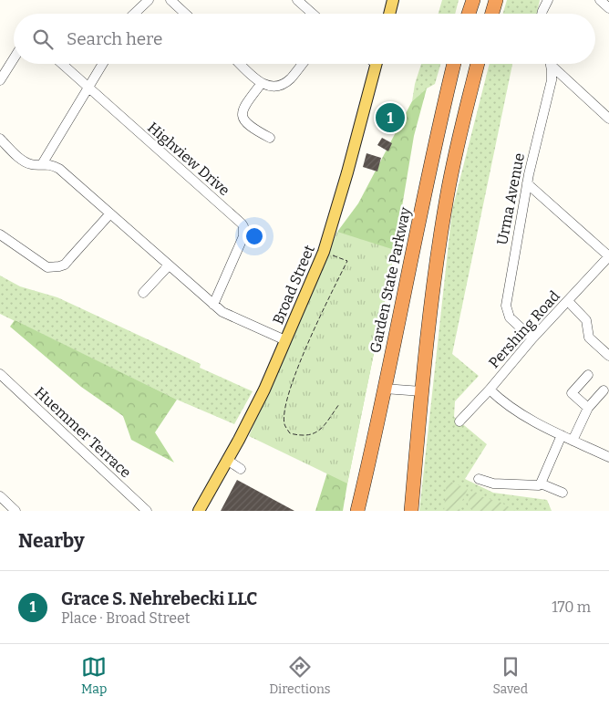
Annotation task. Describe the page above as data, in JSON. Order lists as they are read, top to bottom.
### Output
{
  "streets": {
    "highway": ["Garden State Parkway"],
    "main road": ["Broad Street"],
    "street": [
      "Highview Drive",
      "Urma Avenue",
      "Pershing Road",
      "Huemmer Terrace"
    ]
  },
  "crossings": [
    ["Urma Avenue", "Pershing Road"]
  ],
  "page": {
    "search": "Search here",
    "pins": "1",
    "heading": "Nearby",
    "list": [
      {
        "mark": "1",
        "name": "Grace S. Nehrebecki LLC",
        "note": "Place · Broad Street",
        "value": "170 m"
      }
    ],
    "nav": ["Map", "Directions", "Saved"]
  }
}
